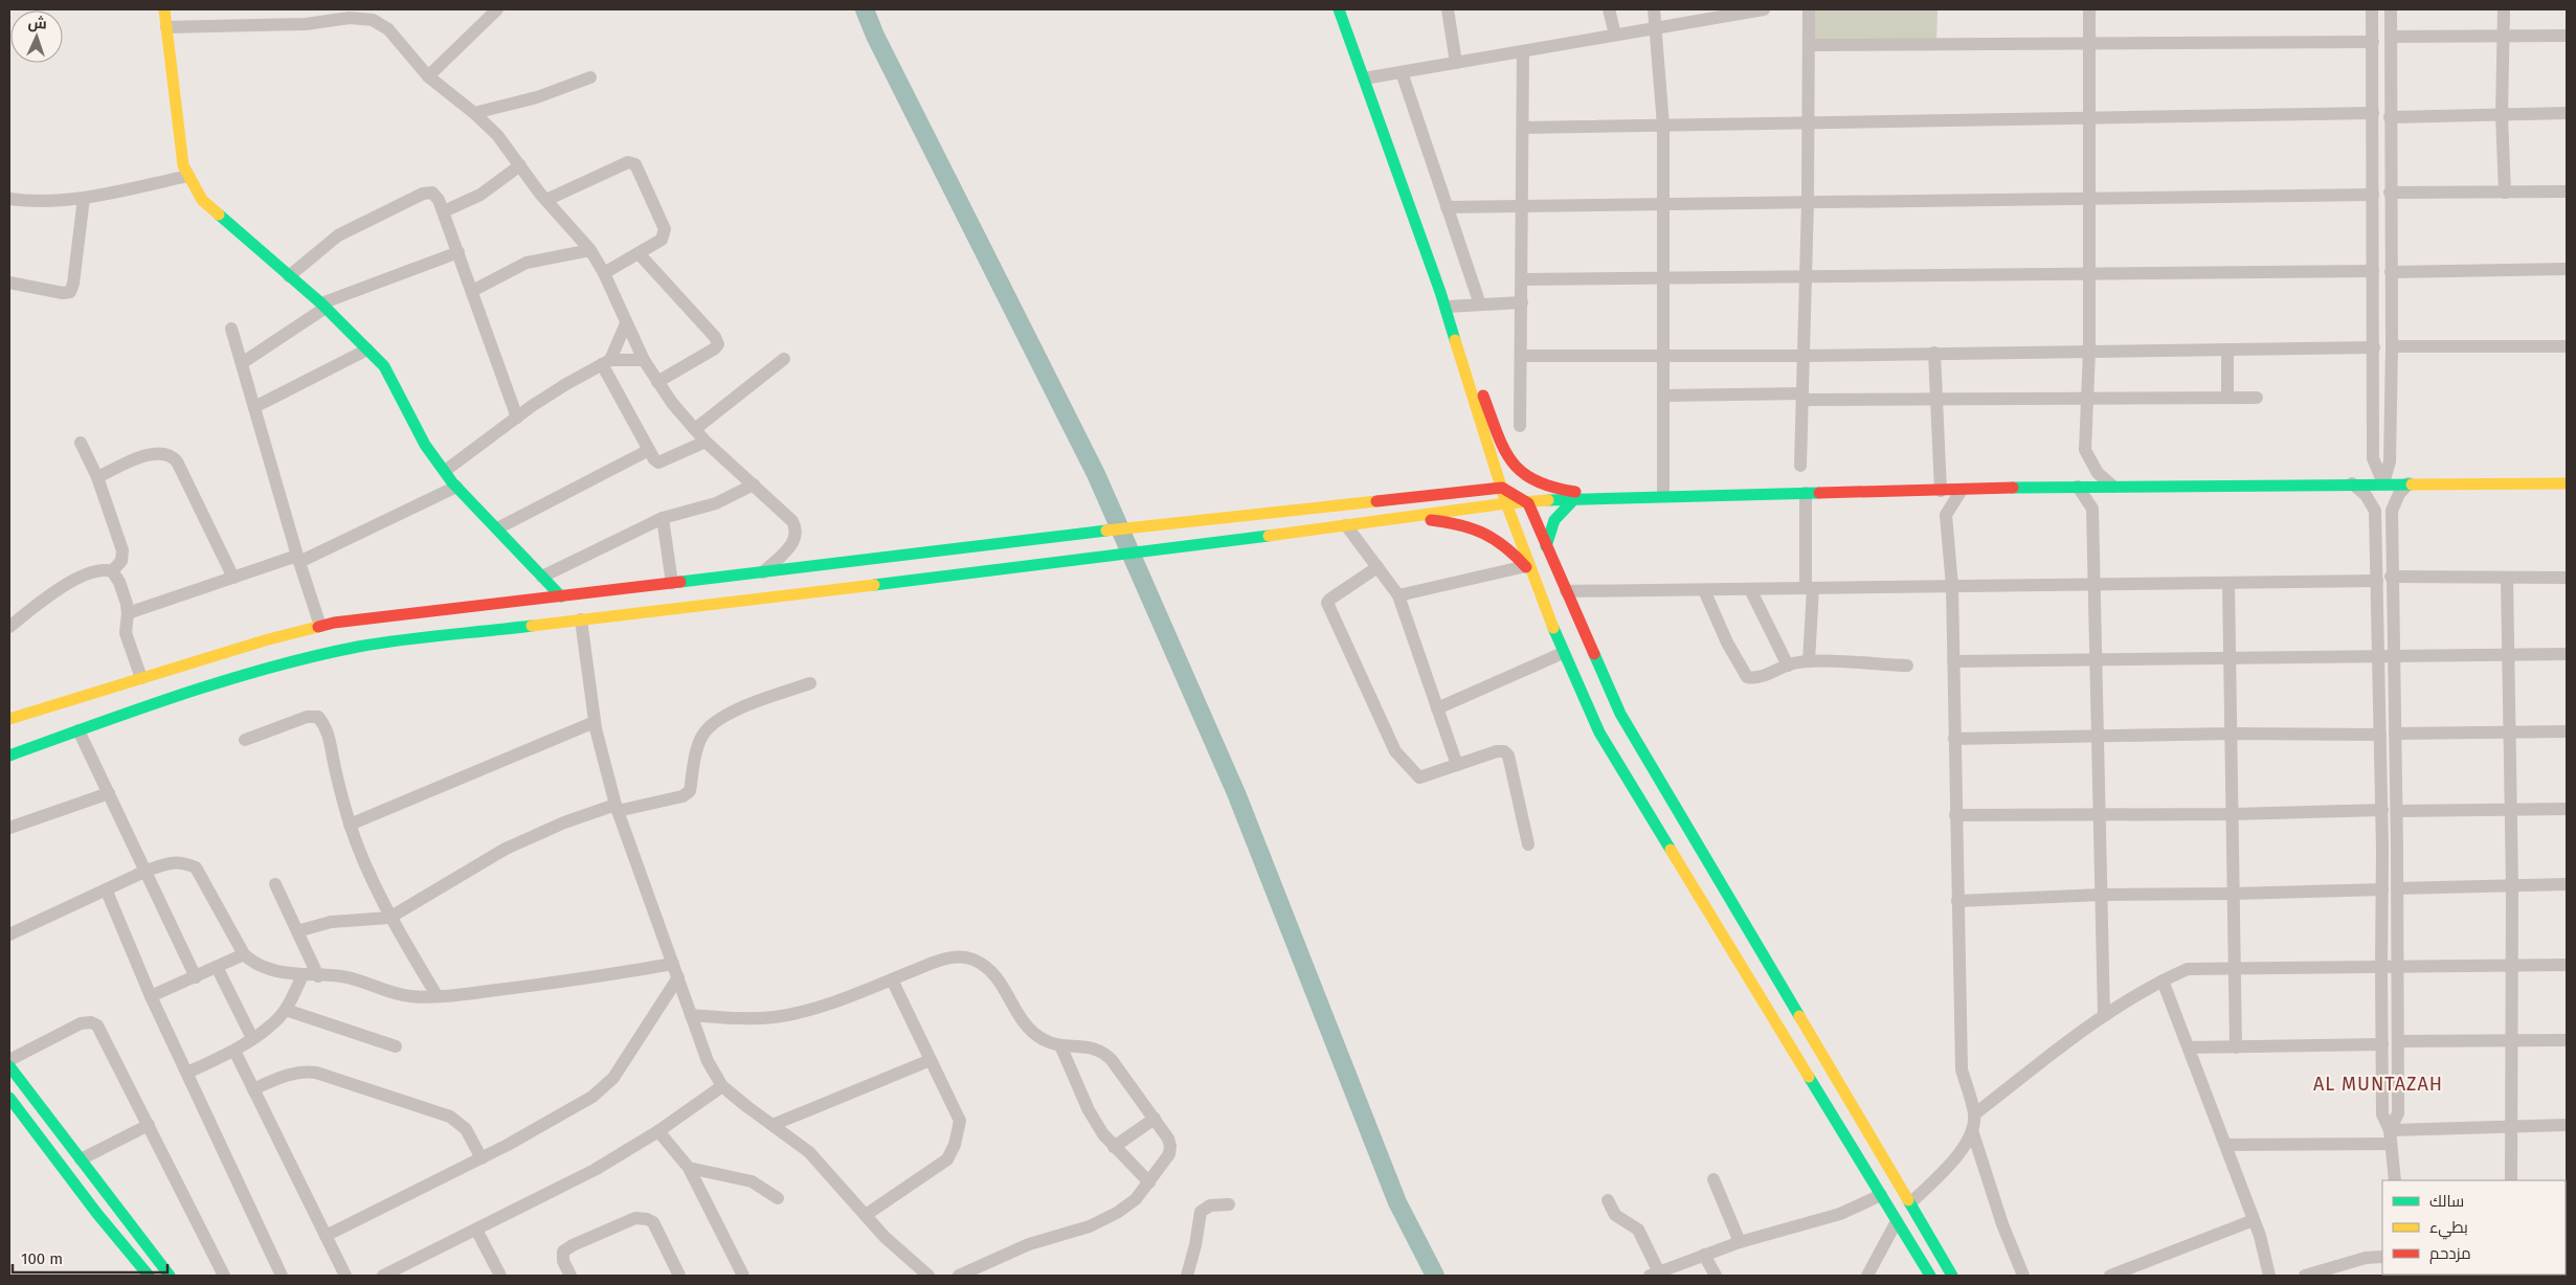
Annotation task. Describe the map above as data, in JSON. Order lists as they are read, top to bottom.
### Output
{
  "districts": ["AL MUNTAZAH"],
  "legend": ["سالك", "بطيء", "مزدحم"],
  "scale_bar": "100 m",
  "north": "top"
}
